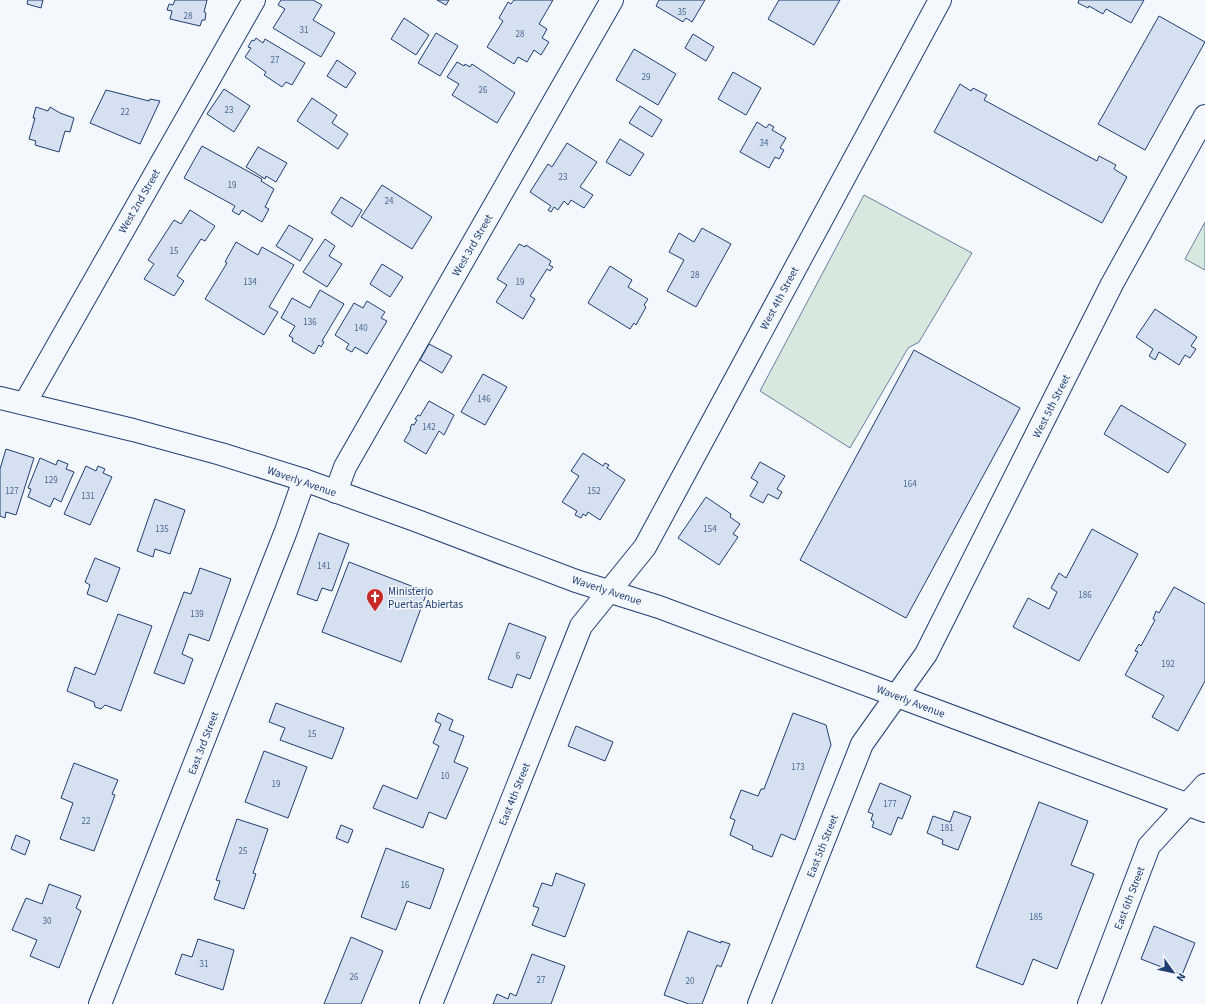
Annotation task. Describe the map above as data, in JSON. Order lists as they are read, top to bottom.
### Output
{
  "streets": {
    "street": [
      "West 2nd Street",
      "West 3rd Street",
      "West 4th Street",
      "West 5th Street",
      "Waverly Avenue",
      "East 3rd Street",
      "East 4th Street",
      "East 5th Street",
      "East 6th Street"
    ]
  },
  "crossings": [
    ["West 2nd Street", "Waverly Avenue"],
    ["West 3rd Street", "Waverly Avenue"],
    ["West 4th Street", "Waverly Avenue"],
    ["West 4th Street", "East 4th Street"],
    ["West 5th Street", "Waverly Avenue"],
    ["West 5th Street", "East 5th Street"],
    ["Waverly Avenue", "East 3rd Street"],
    ["Waverly Avenue", "East 4th Street"],
    ["Waverly Avenue", "East 5th Street"],
    ["Waverly Avenue", "East 6th Street"]
  ],
  "places": {
    "church": ["Ministerio Puertas Abiertas"]
  },
  "house_numbers": [
    "35",
    "28",
    "31",
    "28",
    "27",
    "29",
    "26",
    "23",
    "22",
    "34",
    "23",
    "19",
    "24",
    "15",
    "28",
    "134",
    "19",
    "136",
    "140",
    "146",
    "142",
    "129",
    "164",
    "127",
    "152",
    "131",
    "135",
    "154",
    "141",
    "186",
    "139",
    "6",
    "192",
    "15",
    "173",
    "10",
    "19",
    "177",
    "22",
    "181",
    "25",
    "16",
    "185",
    "30",
    "31",
    "26",
    "27",
    "20"
  ],
  "north": "bottom right"
}
